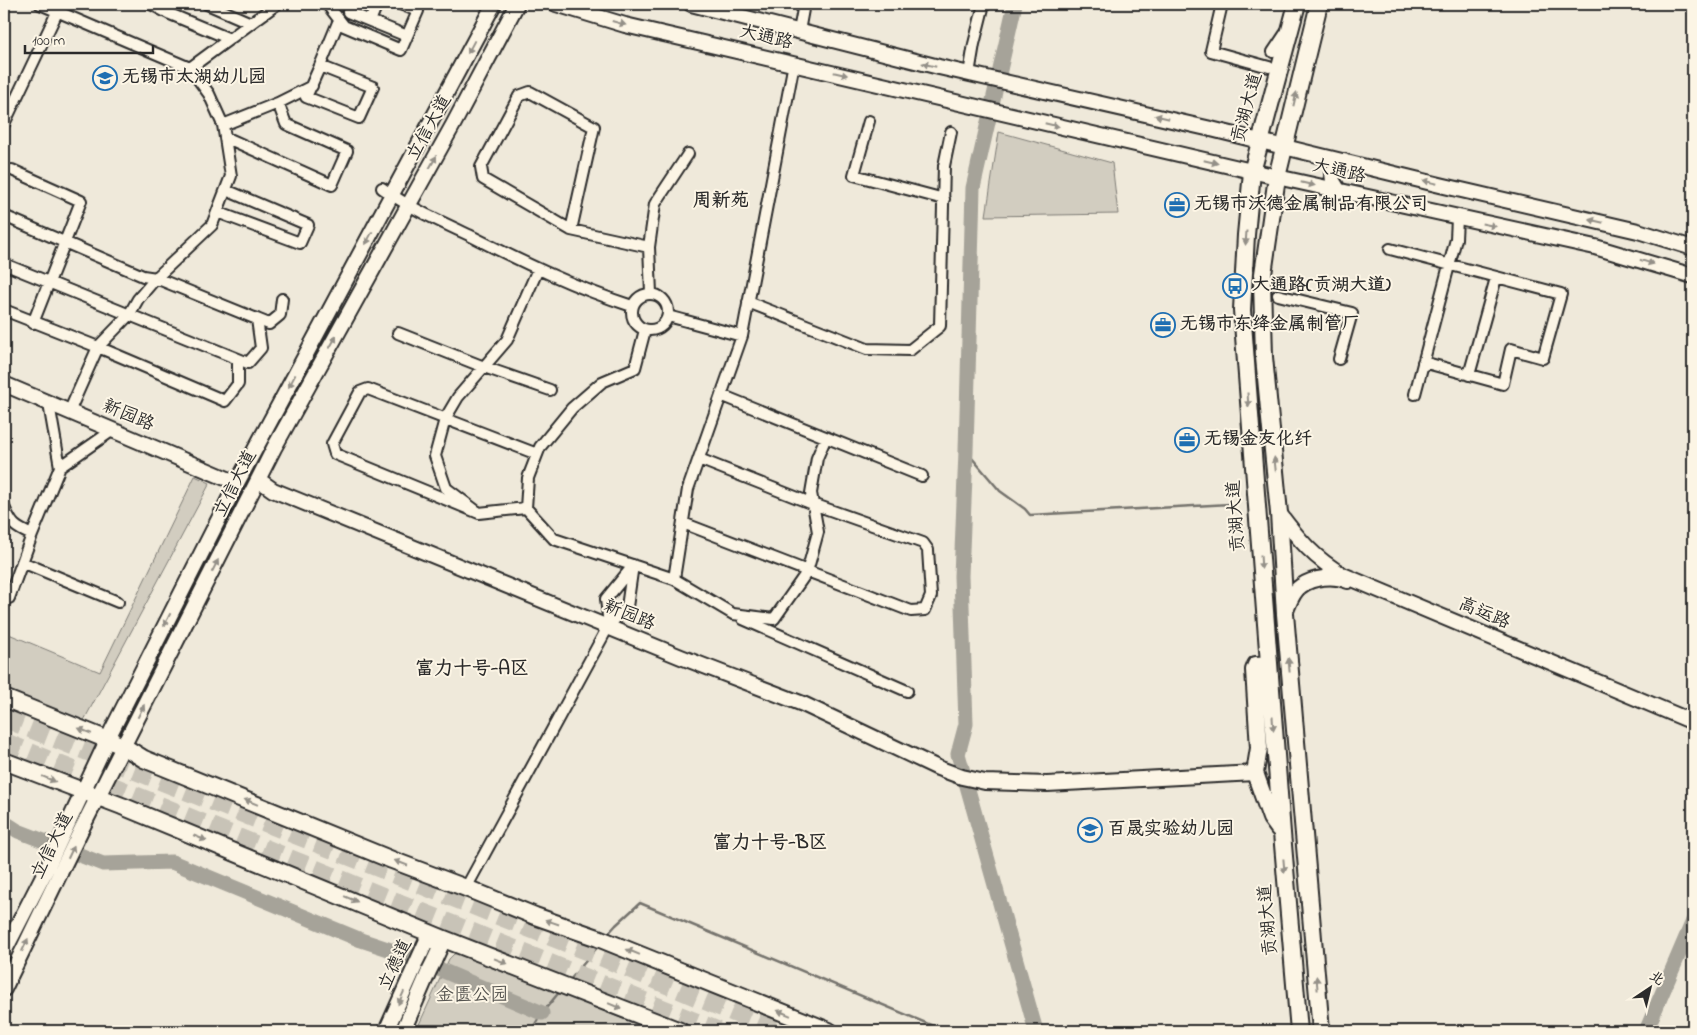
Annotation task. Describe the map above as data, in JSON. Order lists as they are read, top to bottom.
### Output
{
  "streets": {
    "main road": ["贡湖大道"],
    "street": [
      "大通路",
      "立信大道",
      "新园路",
      "高运路",
      "立德道"
    ]
  },
  "crossings": [
    ["大通路", "贡湖大道"],
    ["立信大道", "新园路"]
  ],
  "districts": ["周新苑", "富力十号-A区", "富力十号-B区"],
  "parks": ["金匮公园"],
  "places": {
    "school or university": ["无锡市太湖幼儿园", "百晟实验幼儿园"],
    "office": ["无锡市沃德金属制品有限公司", "无锡市东绛金属制管厂", "无锡金友化纤"],
    "bus stop": ["大通路(贡湖大道)"]
  },
  "scale_bar": "100 m",
  "north": "top right"
}
